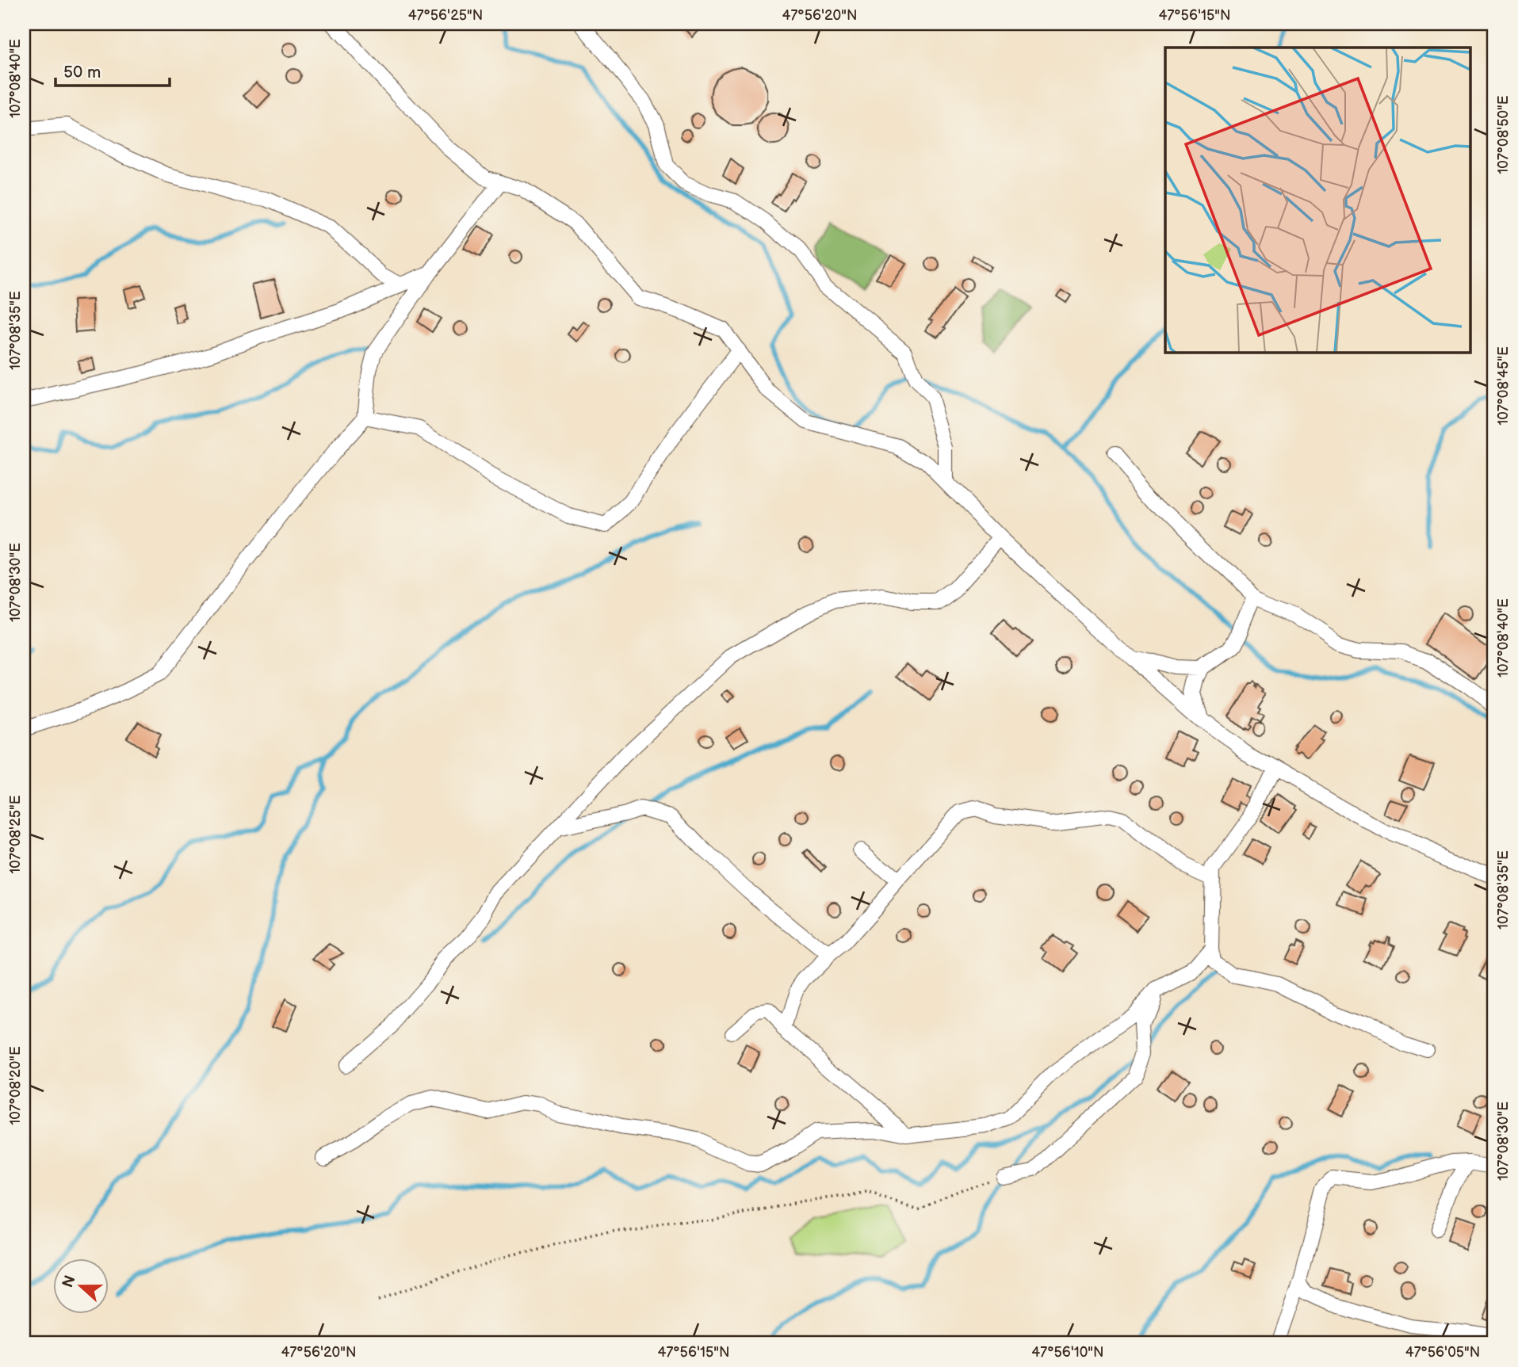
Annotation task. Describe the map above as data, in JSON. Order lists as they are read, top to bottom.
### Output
{
  "scale_bar": "50 m",
  "north": "left",
  "coordinates": [
    "47°56'25\"N",
    "47°56'20\"N",
    "47°56'15\"N",
    "107°08'40\"E",
    "107°08'50\"E",
    "107°08'35\"E",
    "107°08'45\"E",
    "107°08'30\"E",
    "107°08'25\"E",
    "107°08'20\"E",
    "47°56'10\"N",
    "47°56'05\"N"
  ]
}
